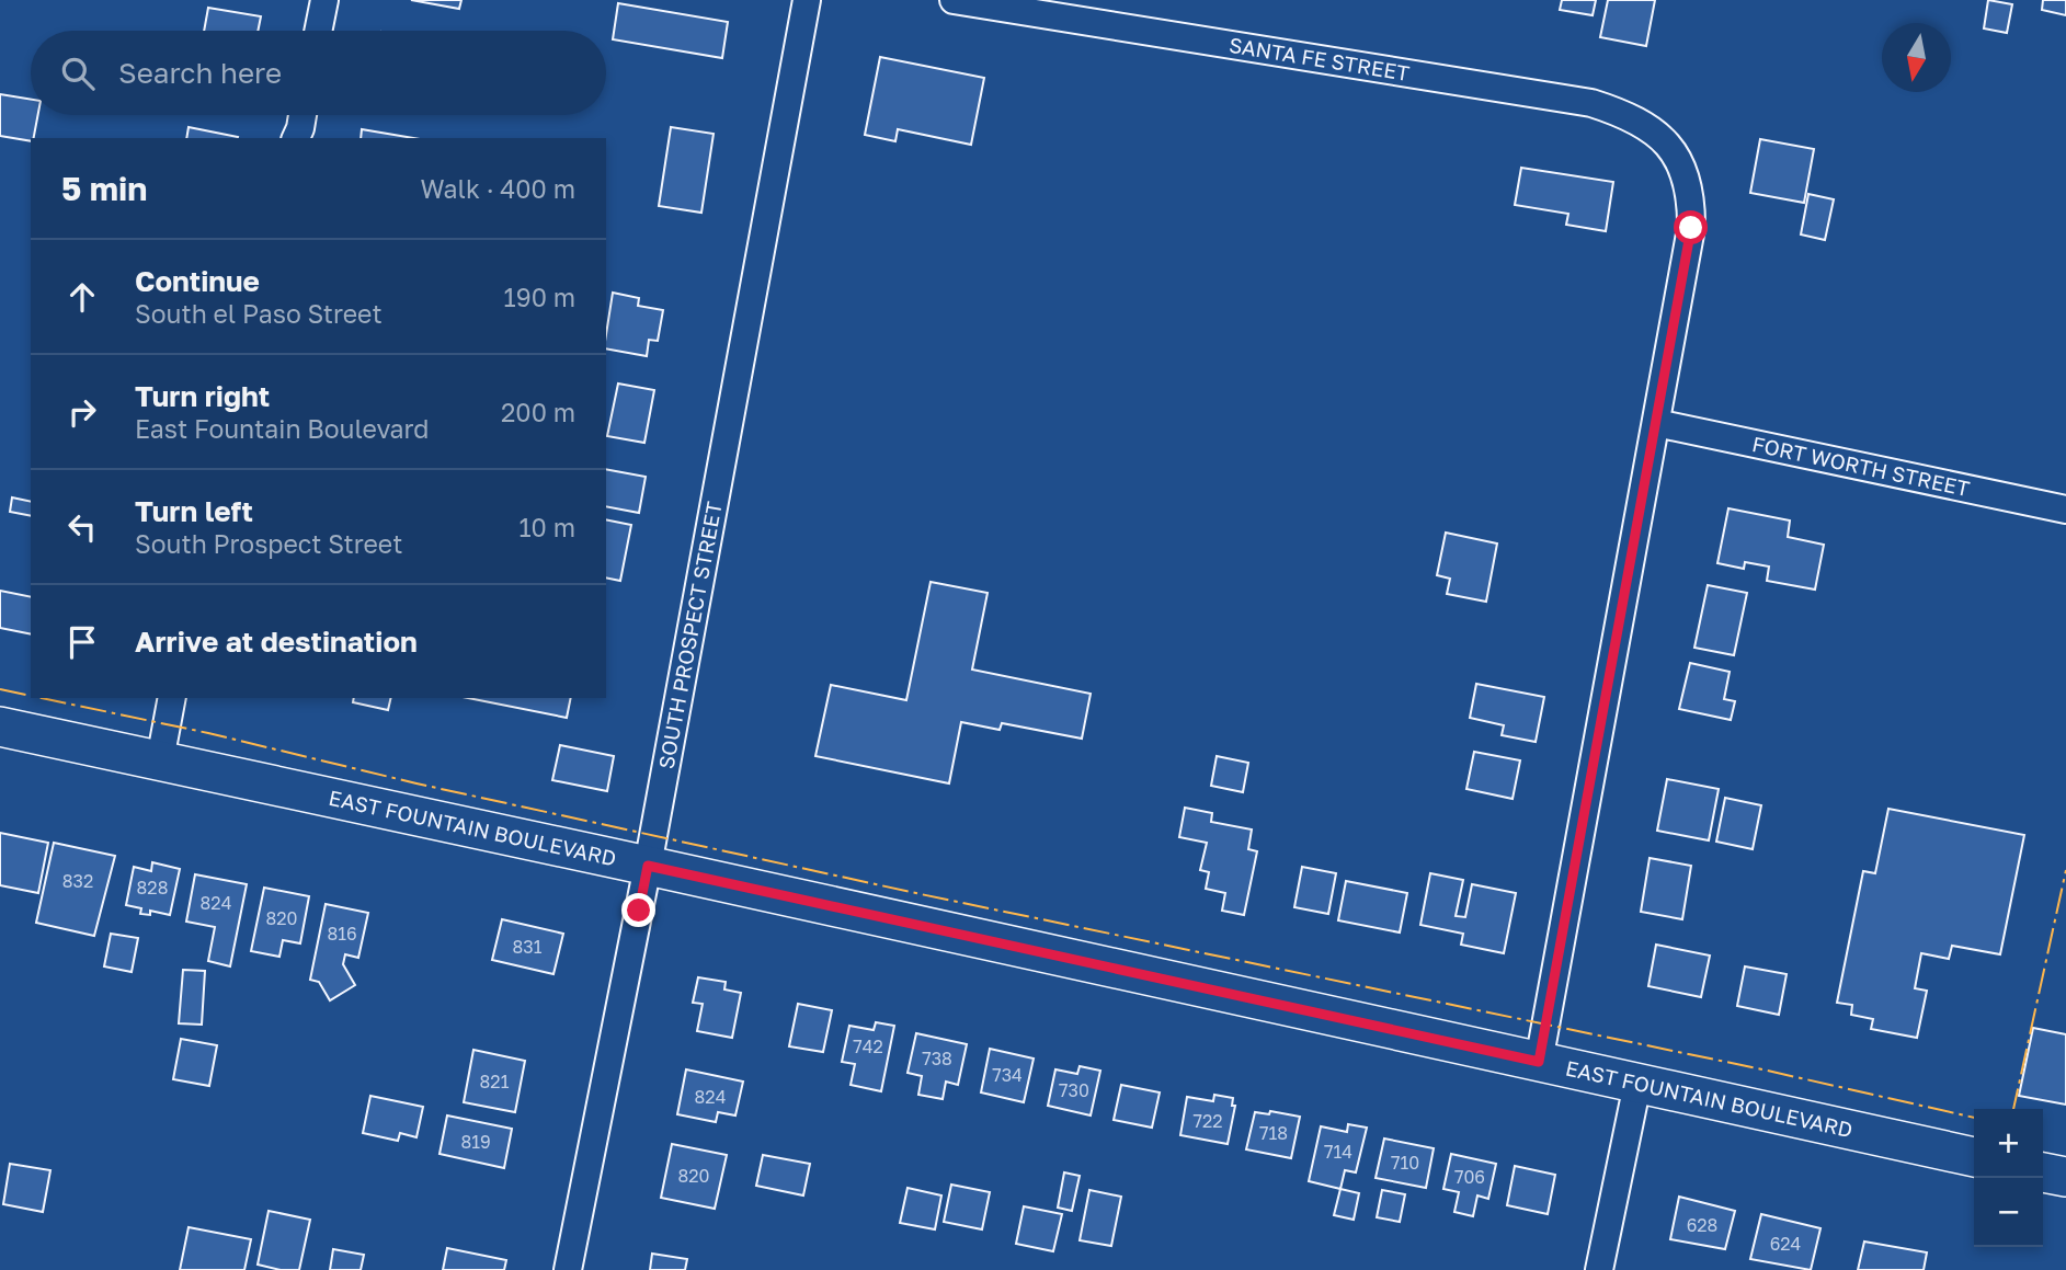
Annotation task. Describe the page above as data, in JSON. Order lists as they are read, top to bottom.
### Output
{
  "streets": {
    "main road": ["EAST FOUNTAIN BOULEVARD"],
    "street": ["SANTA FE STREET", "FORT WORTH STREET", "SOUTH PROSPECT STREET"]
  },
  "crossings": [
    ["SANTA FE STREET", "FORT WORTH STREET"],
    ["SOUTH PROSPECT STREET", "EAST FOUNTAIN BOULEVARD"]
  ],
  "house_numbers": [
    "832",
    "828",
    "824",
    "820",
    "816",
    "831",
    "742",
    "738",
    "734",
    "821",
    "730",
    "824",
    "722",
    "718",
    "819",
    "714",
    "710",
    "820",
    "706",
    "628",
    "624"
  ],
  "north": "bottom",
  "page": {
    "search": "Search here",
    "heading": ["5 min", "Walk · 400 m"],
    "list": [
      ["Continue", "South el Paso Street", "190 m"],
      ["Turn right", "East Fountain Boulevard", "200 m"],
      ["Turn left", "South Prospect Street", "10 m"],
      "Arrive at destination"
    ],
    "map_buttons": ["+", "−"]
  }
}
